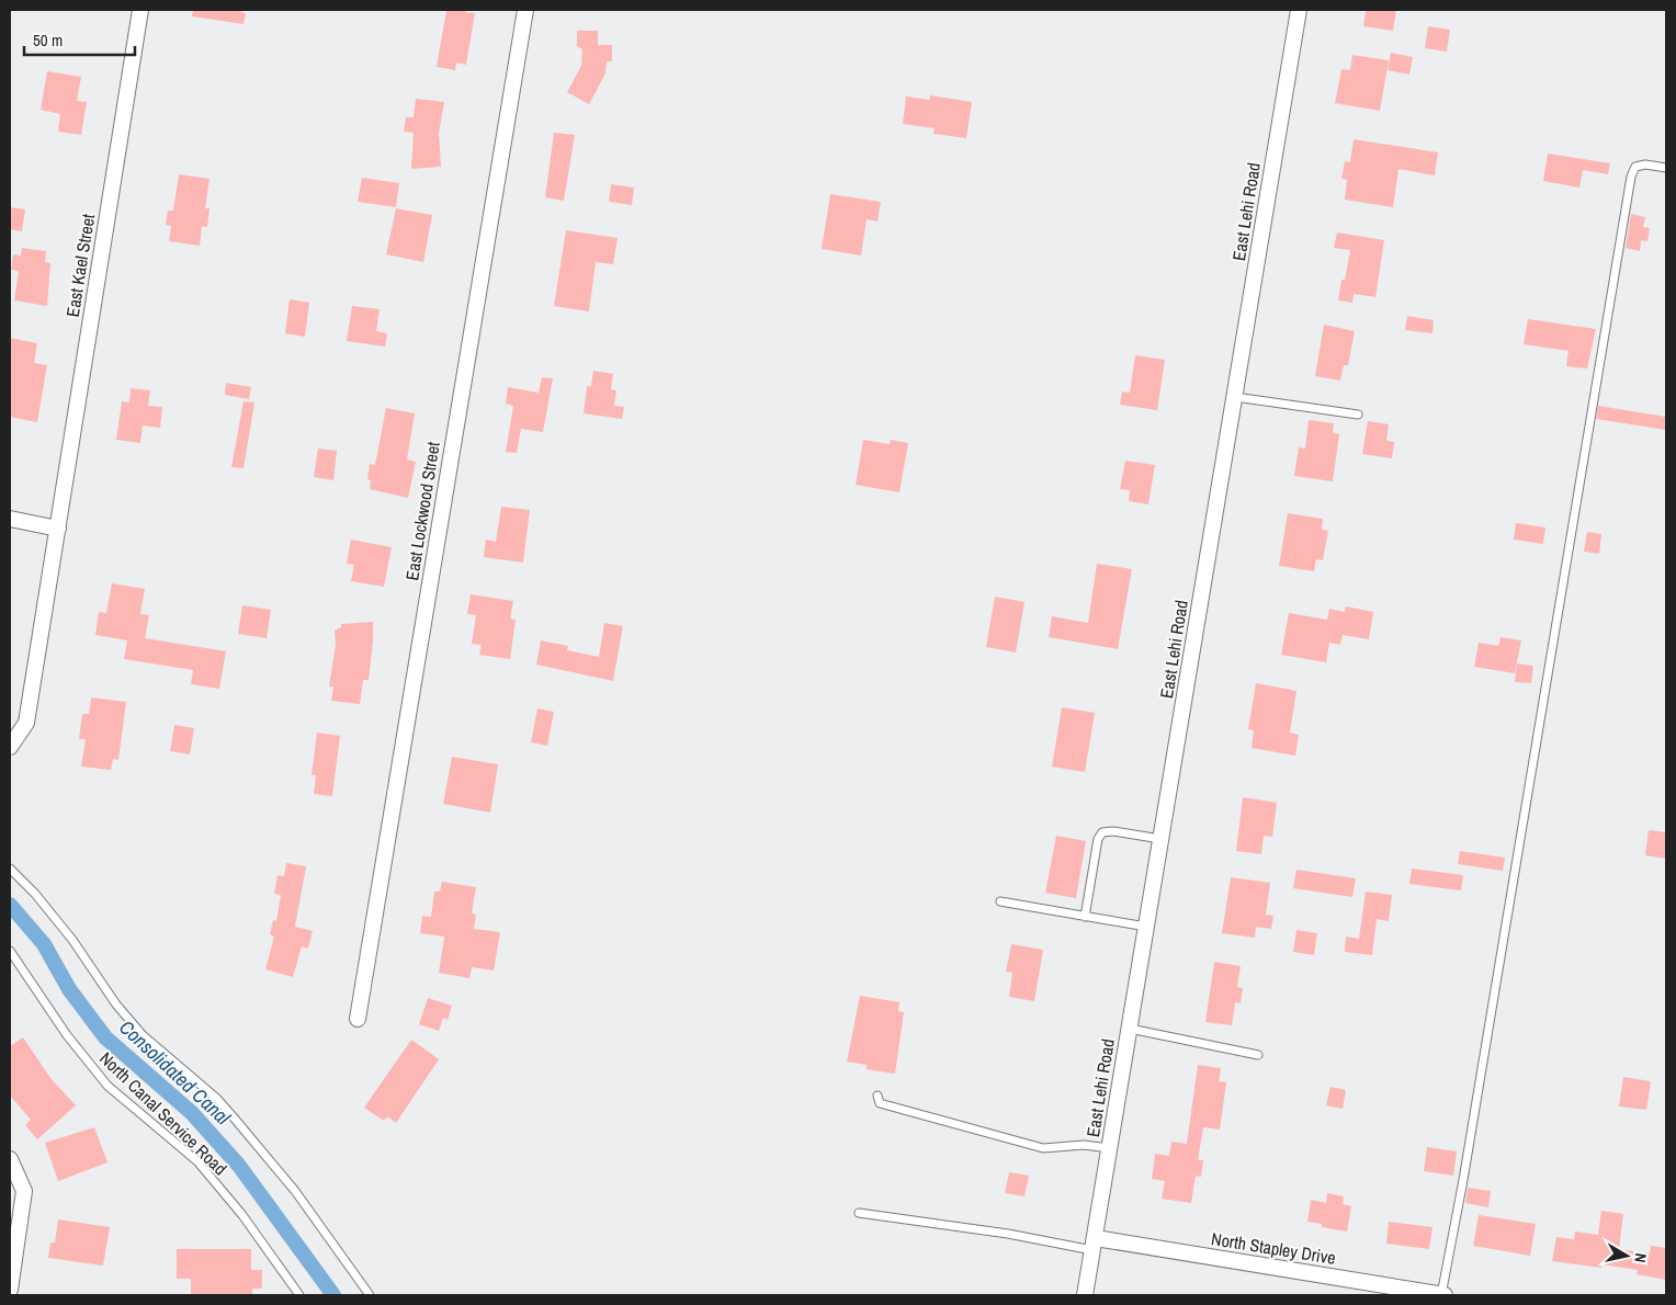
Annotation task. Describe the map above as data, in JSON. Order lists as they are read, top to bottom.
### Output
{
  "streets": {
    "street": [
      "East Lehi Road",
      "East Kael Street",
      "East Lockwood Street",
      "North Stapley Drive"
    ],
    "lane": ["North Canal Service Road"]
  },
  "crossings": [
    ["East Lehi Road", "North Stapley Drive"]
  ],
  "water": ["Consolidated Canal"],
  "scale_bar": "50 m",
  "north": "right"
}
